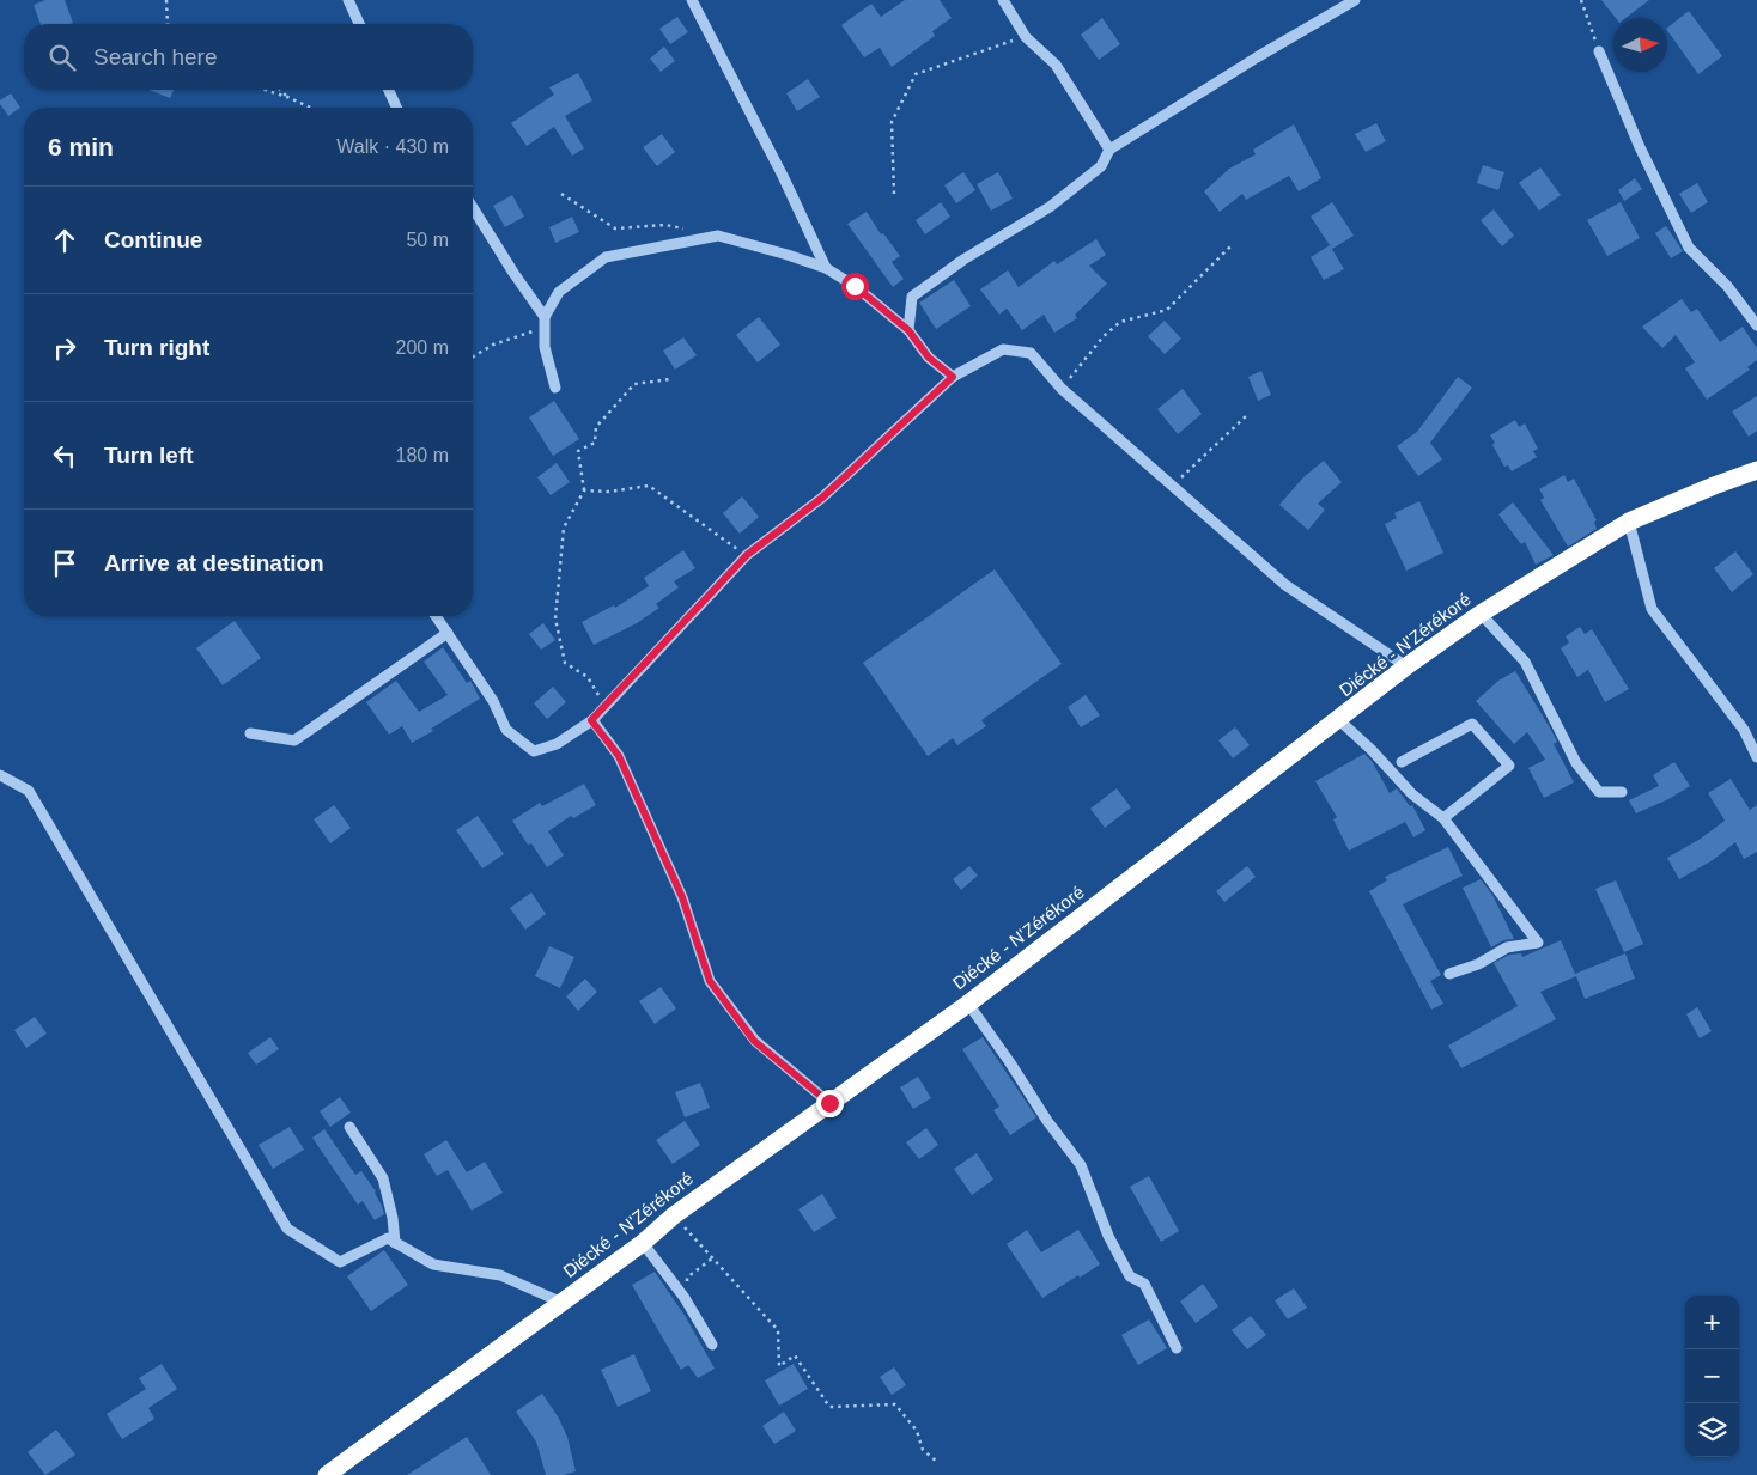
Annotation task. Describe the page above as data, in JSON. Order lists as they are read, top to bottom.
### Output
{
  "streets": {
    "highway": ["Diécké - N'Zérékoré"]
  },
  "north": "right",
  "page": {
    "search": "Search here",
    "heading": ["6 min", "Walk · 430 m"],
    "list": [
      ["Continue", "50 m"],
      ["Turn right", "200 m"],
      ["Turn left", "180 m"],
      "Arrive at destination"
    ],
    "map_buttons": ["+", "−"]
  }
}
